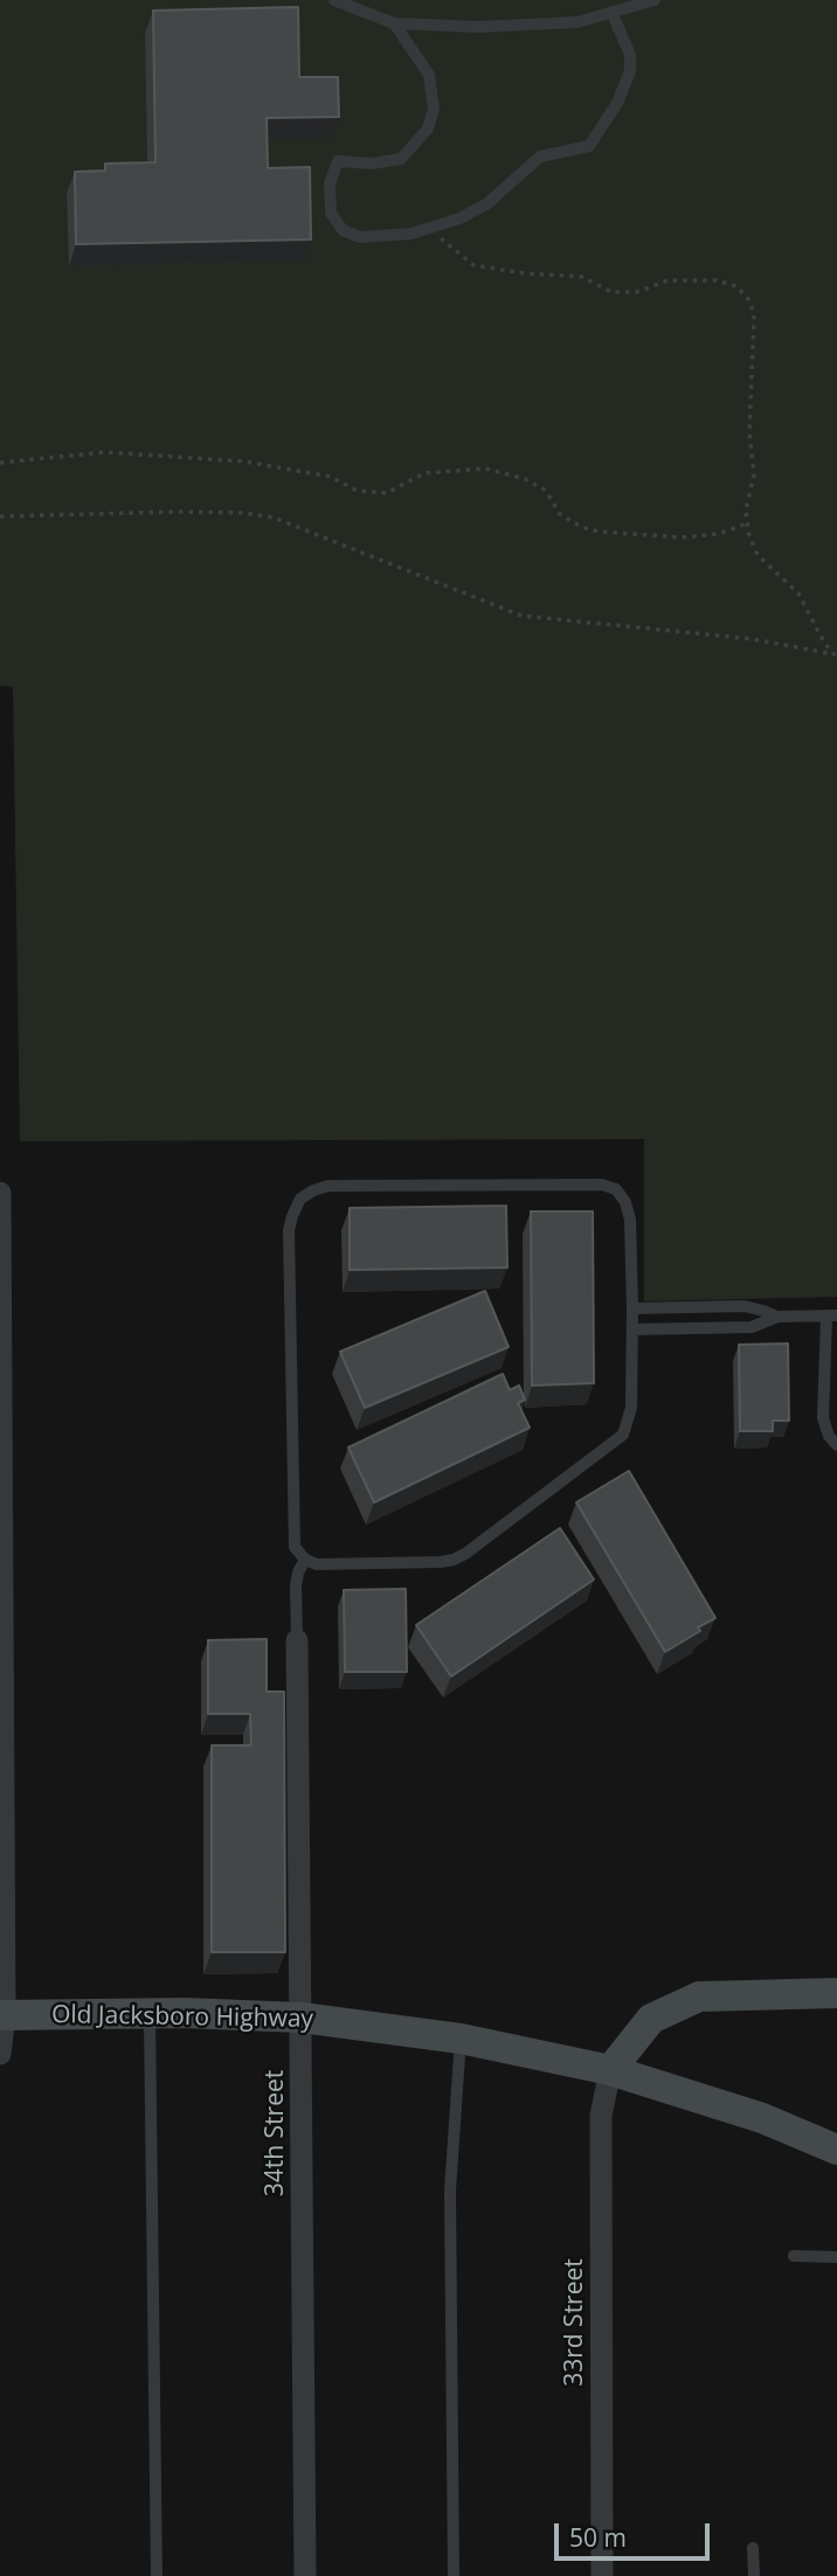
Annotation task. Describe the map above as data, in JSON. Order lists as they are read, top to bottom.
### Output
{
  "streets": {
    "main road": ["Old Jacksboro Highway"],
    "street": ["34th Street", "33rd Street"]
  },
  "crossings": [
    ["Old Jacksboro Highway", "34th Street"],
    ["Old Jacksboro Highway", "33rd Street"]
  ],
  "scale_bar": "50 m"
}
